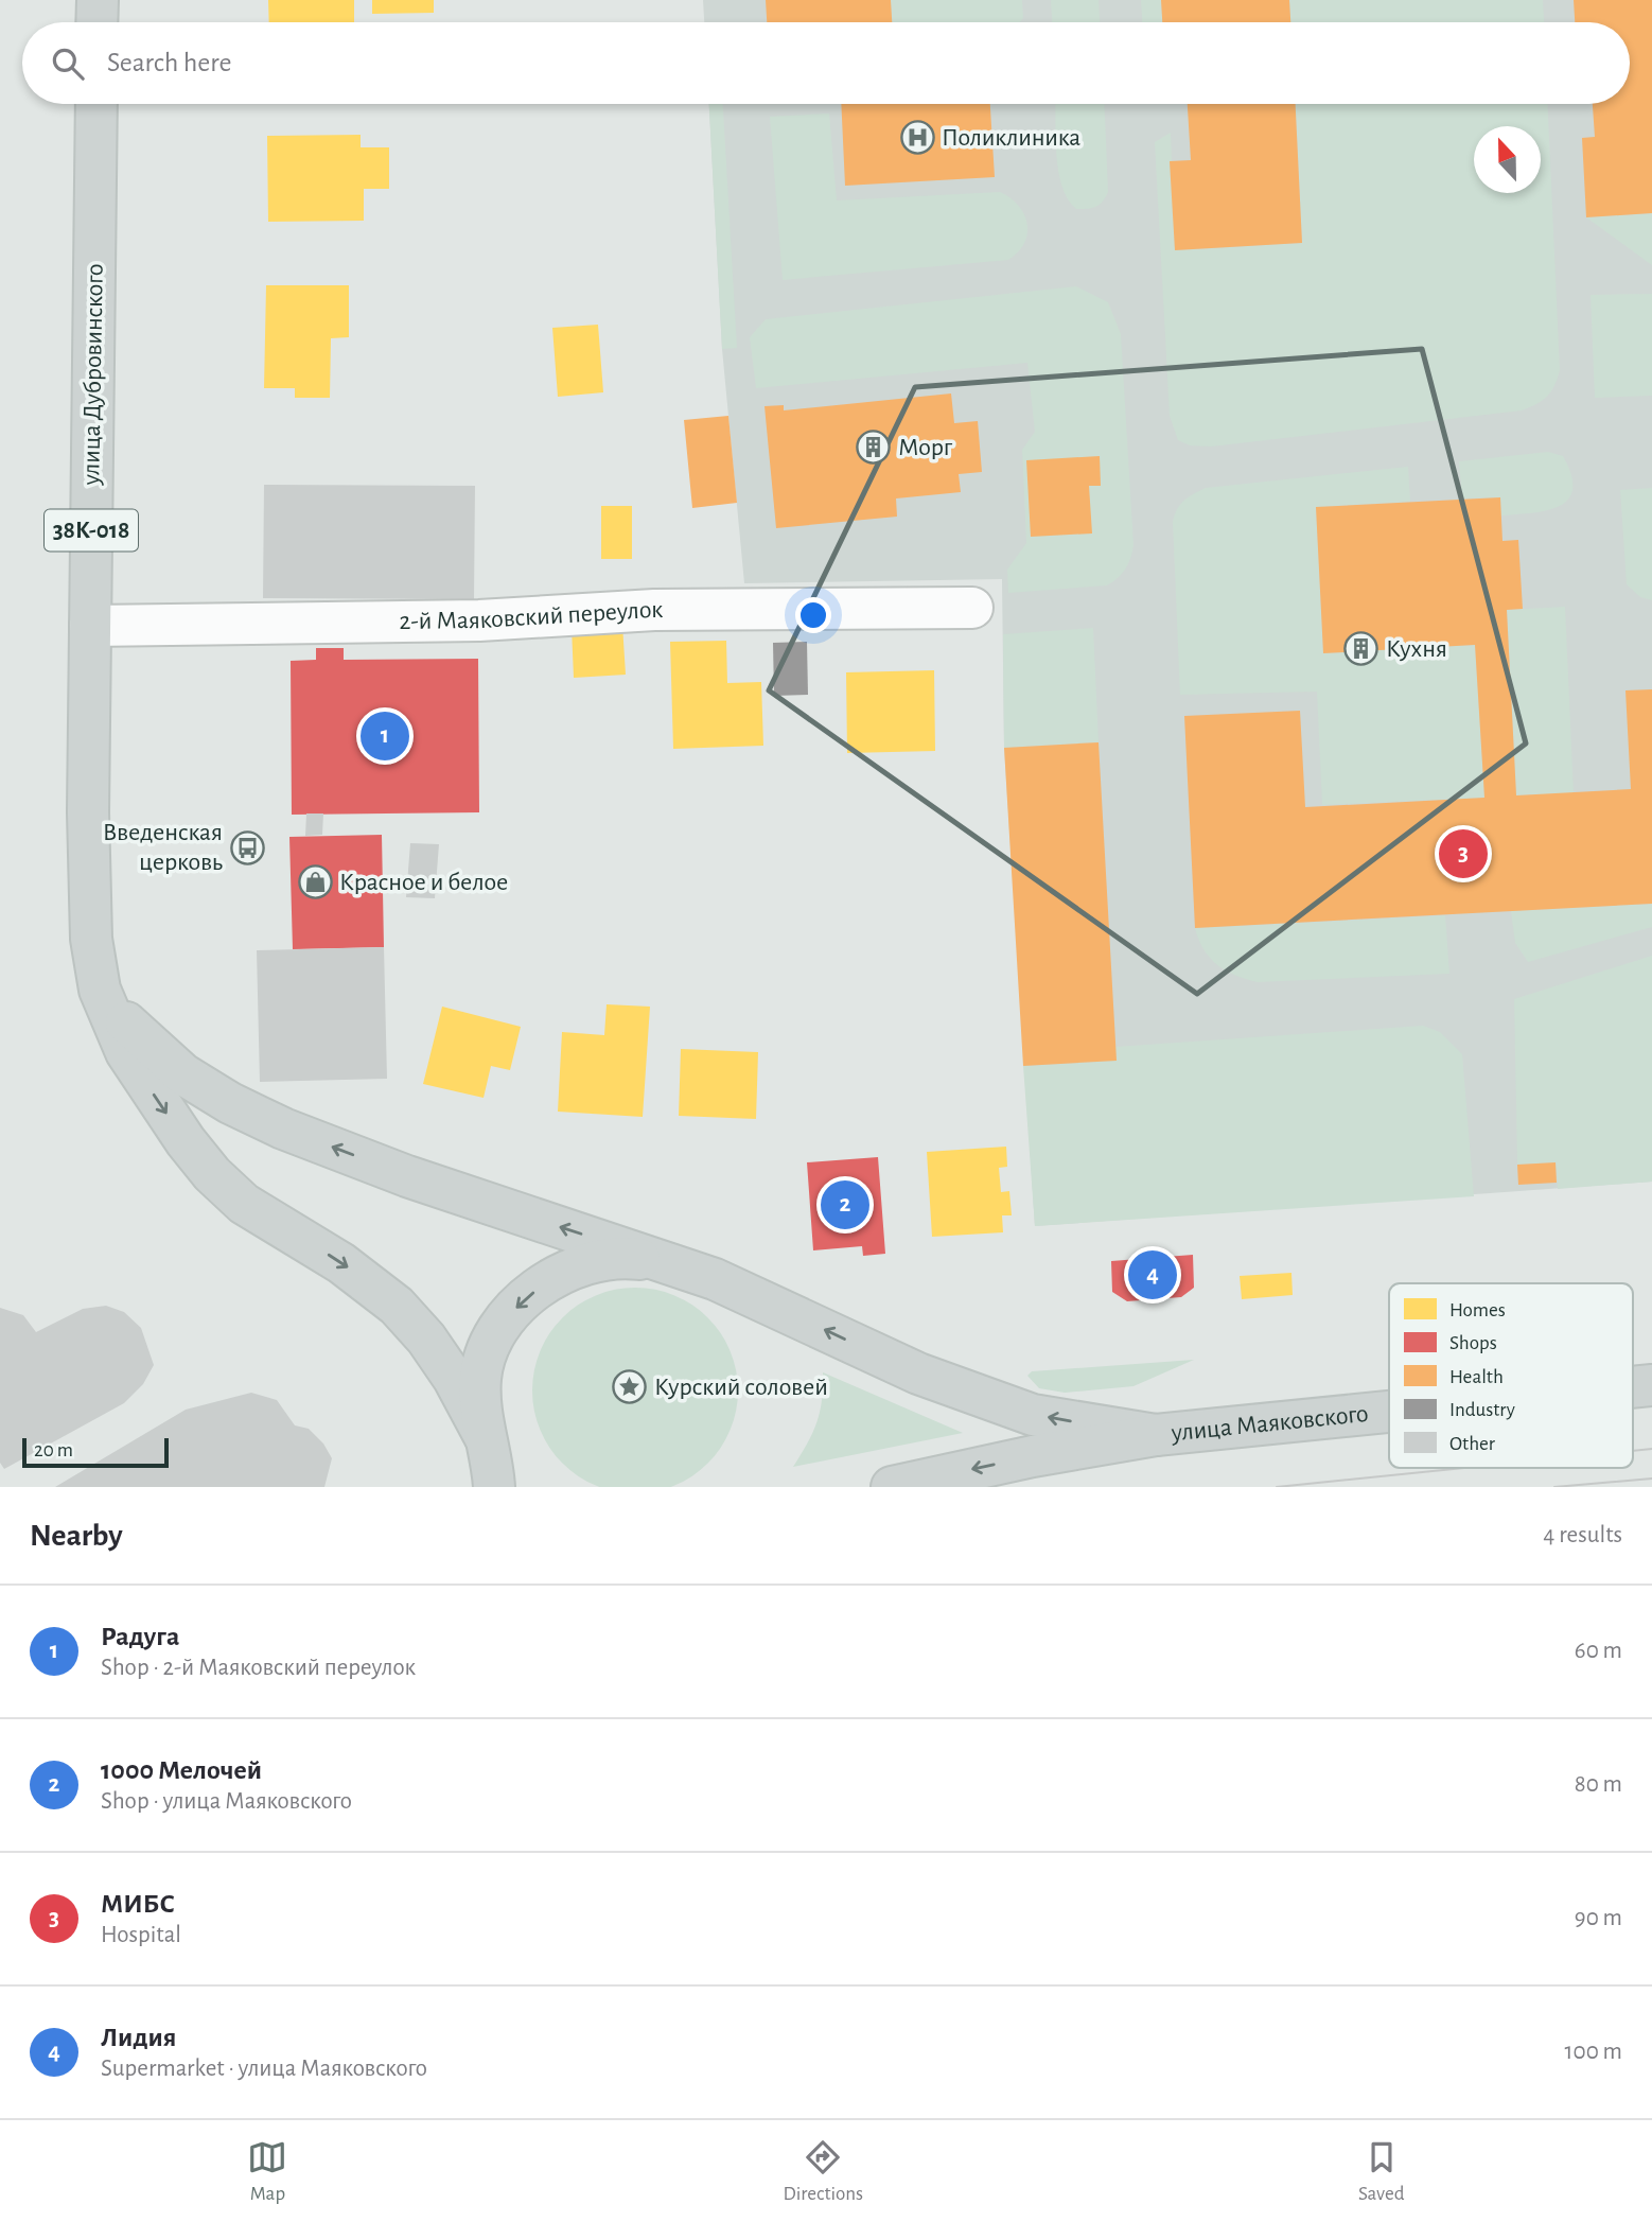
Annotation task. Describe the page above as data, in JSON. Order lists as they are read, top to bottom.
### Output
{
  "streets": {
    "main road": ["улица Дубровинского", "38К-018", "улица Маяковского"],
    "street": ["2-й Маяковский переулок"]
  },
  "crossings": [
    ["улица Дубровинского", "2-й Маяковский переулок"]
  ],
  "one_way": ["улица Маяковского"],
  "places": {
    "hospital": ["Поликлиника"],
    "building": ["Морг", "Кухня"],
    "bus stop": ["Введенская церковь"],
    "shop": ["Красное и белое"],
    "place": ["Курский соловей"]
  },
  "legend": [
    "Homes",
    "Shops",
    "Health",
    "Industry",
    "Other"
  ],
  "scale_bar": "20 m",
  "north": "top",
  "page": {
    "search": "Search here",
    "pins": [
      "1",
      "3",
      "2",
      "4"
    ],
    "scale": "20 m",
    "heading": ["Nearby", "4 results"],
    "list": [
      {
        "mark": "1",
        "name": "Радуга",
        "note": "Shop · 2-й Маяковский переулок",
        "value": "60 m"
      },
      {
        "mark": "2",
        "name": "1000 Мелочей",
        "note": "Shop · улица Маяковского",
        "value": "80 m"
      },
      {
        "mark": "3",
        "name": "МИБС",
        "note": "Hospital",
        "value": "90 m"
      },
      {
        "mark": "4",
        "name": "Лидия",
        "note": "Supermarket · улица Маяковского",
        "value": "100 m"
      }
    ],
    "nav": ["Map", "Directions", "Saved"]
  }
}
